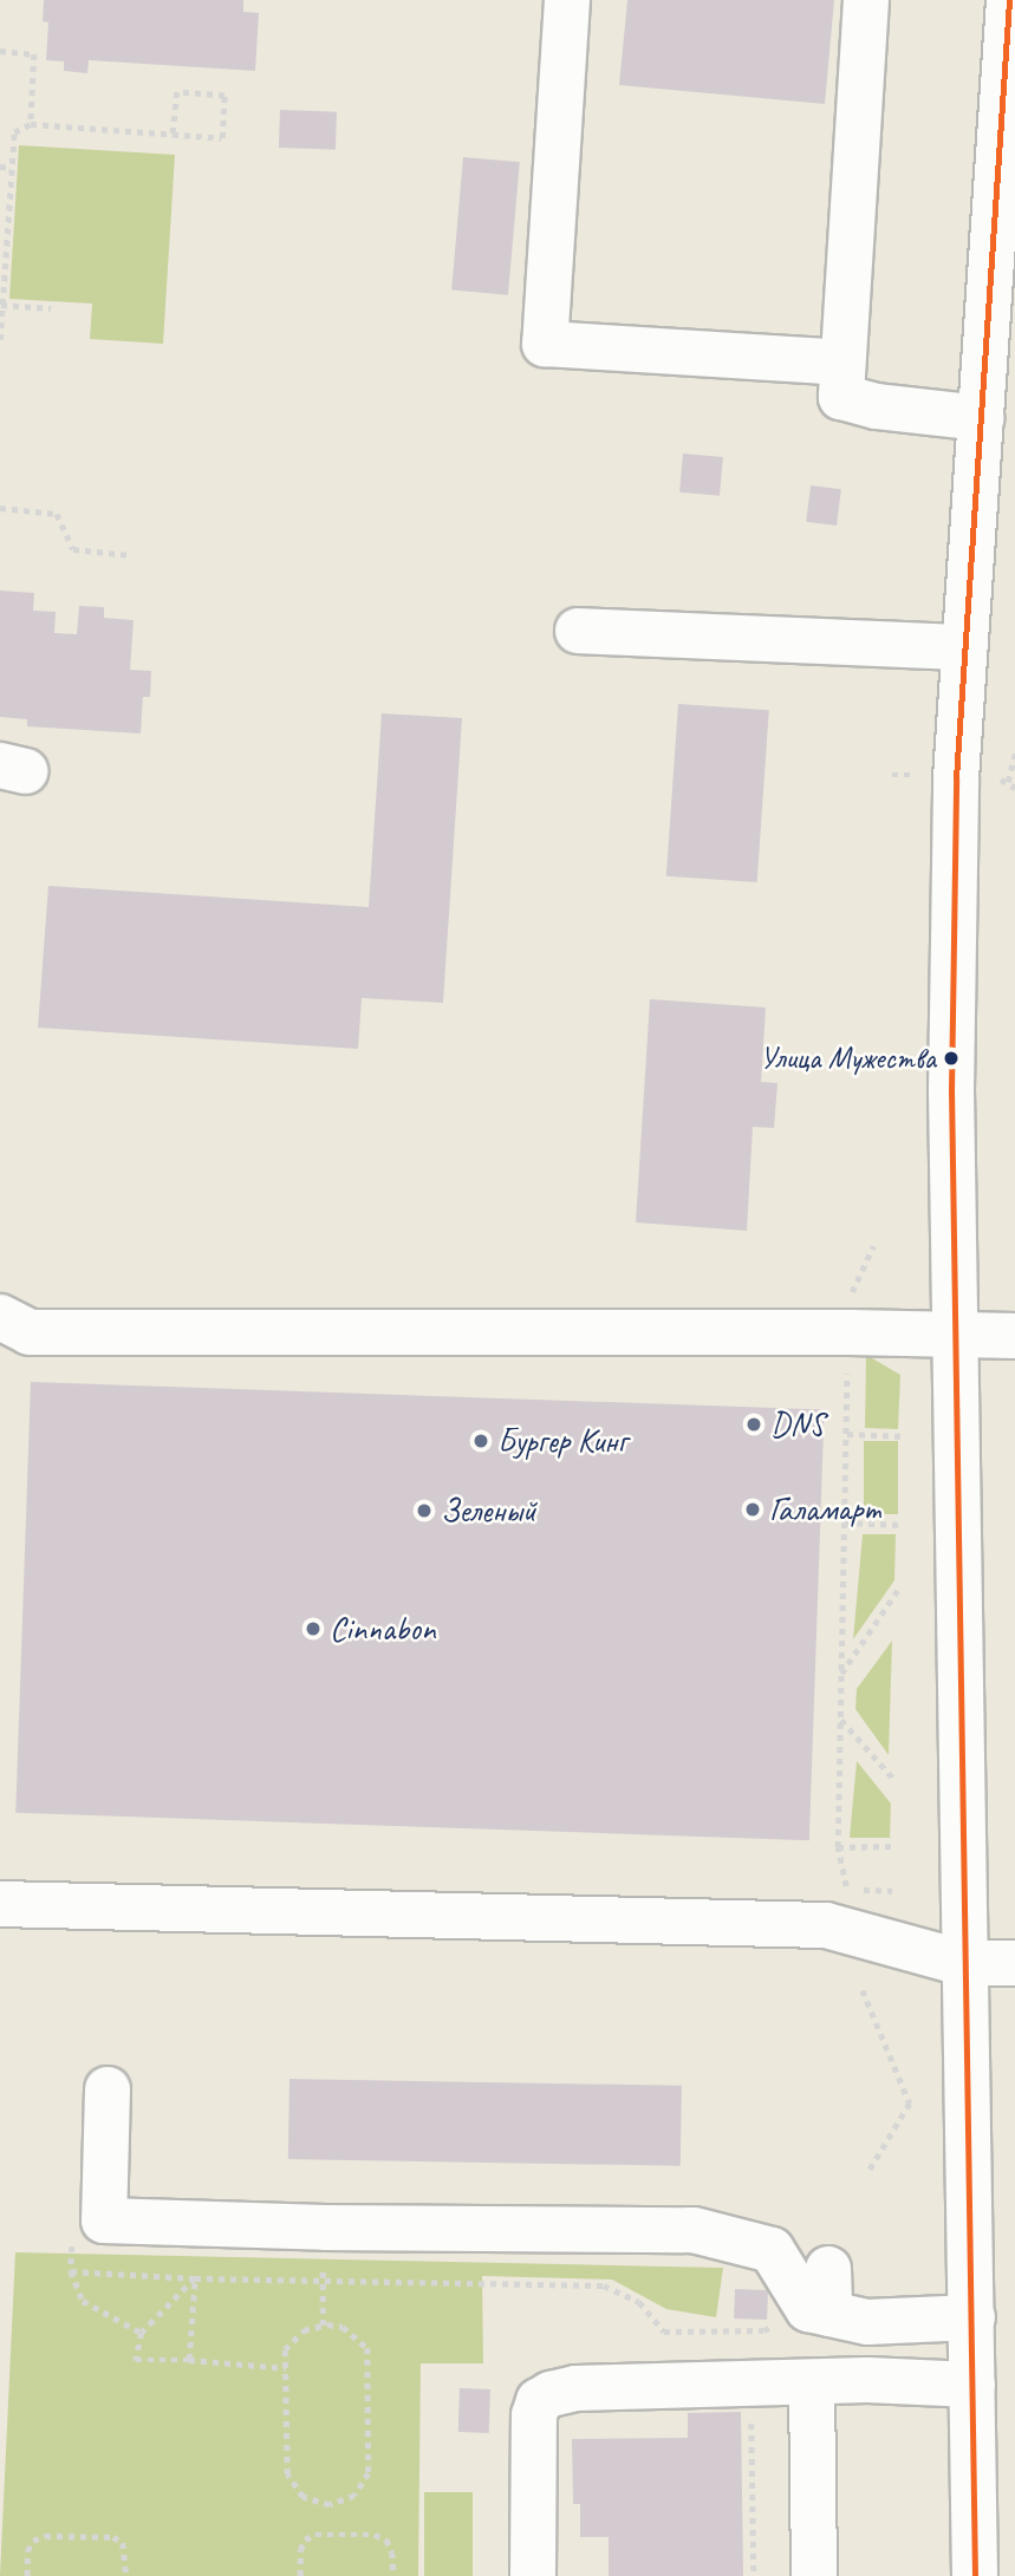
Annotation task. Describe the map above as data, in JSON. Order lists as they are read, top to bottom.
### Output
{
  "places": [
    "Улица Мужества",
    "DNS",
    "Бургер Кинг",
    "Галамарт",
    "Зеленый",
    "Cinnabon"
  ]
}
